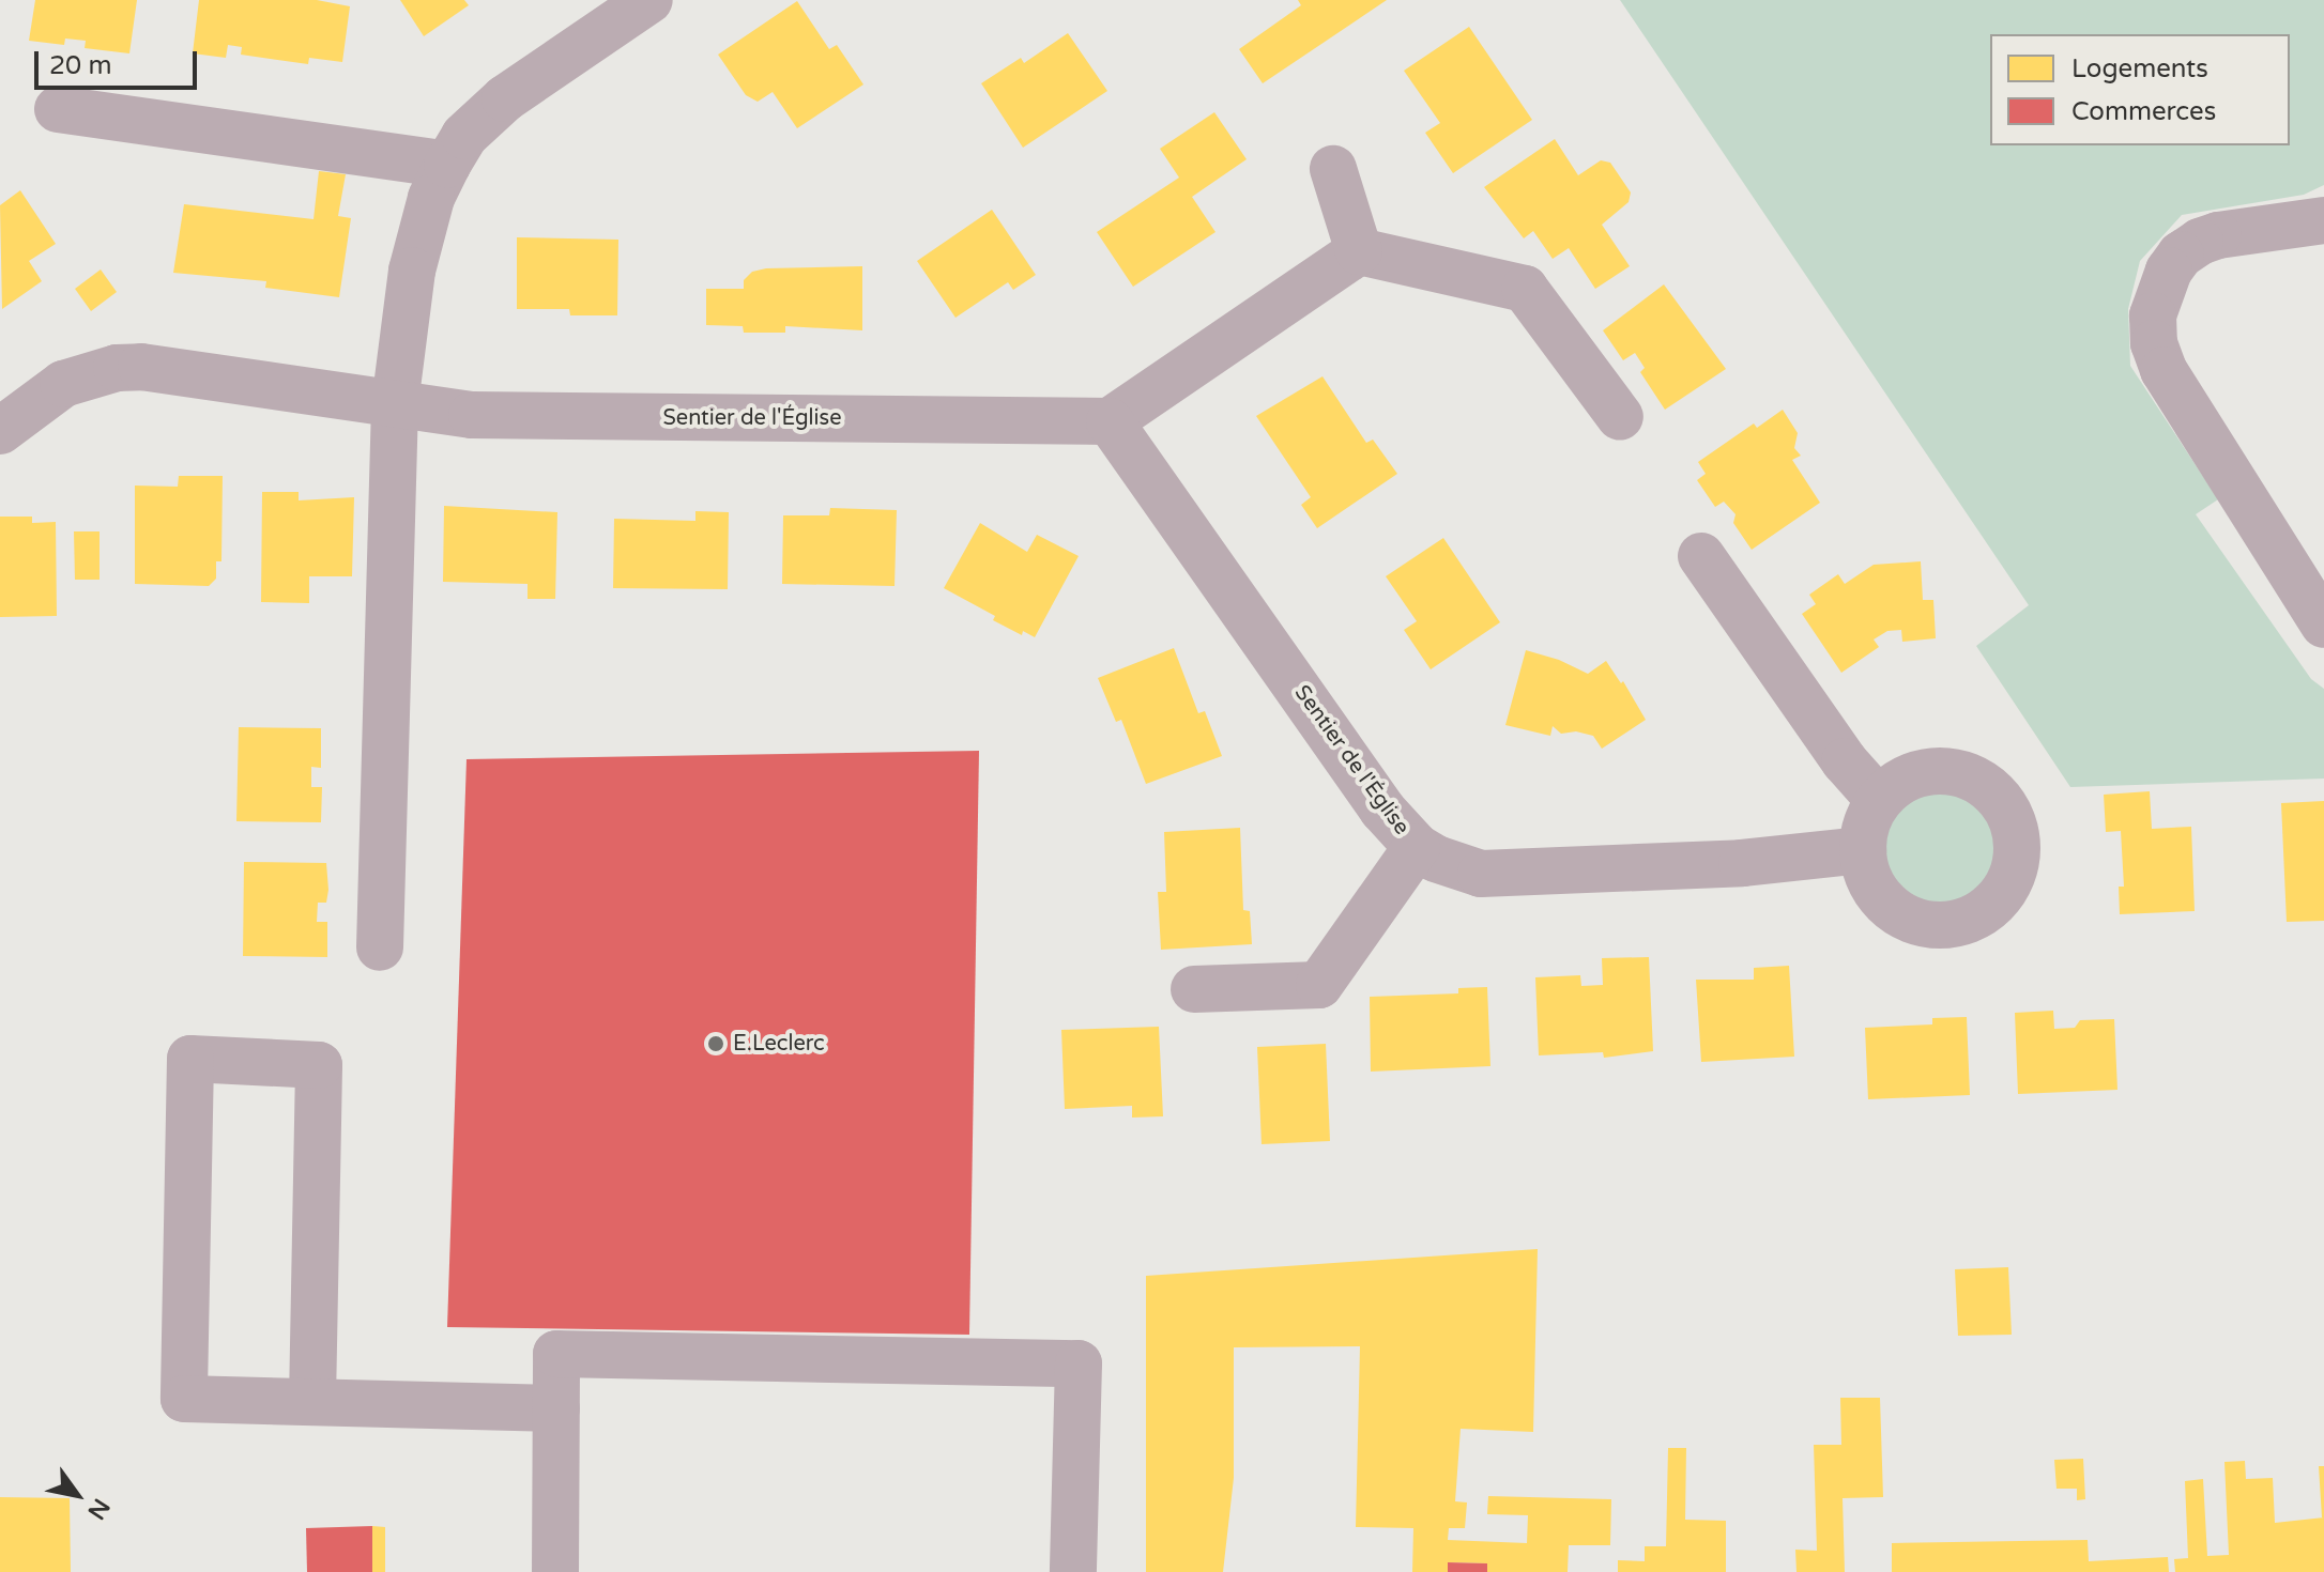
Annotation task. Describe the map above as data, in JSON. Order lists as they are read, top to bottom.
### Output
{
  "streets": {
    "street": ["Sentier de l'Église"]
  },
  "places": ["E.Leclerc"],
  "legend": ["Logements", "Commerces"],
  "scale_bar": "20 m",
  "north": "bottom right"
}
